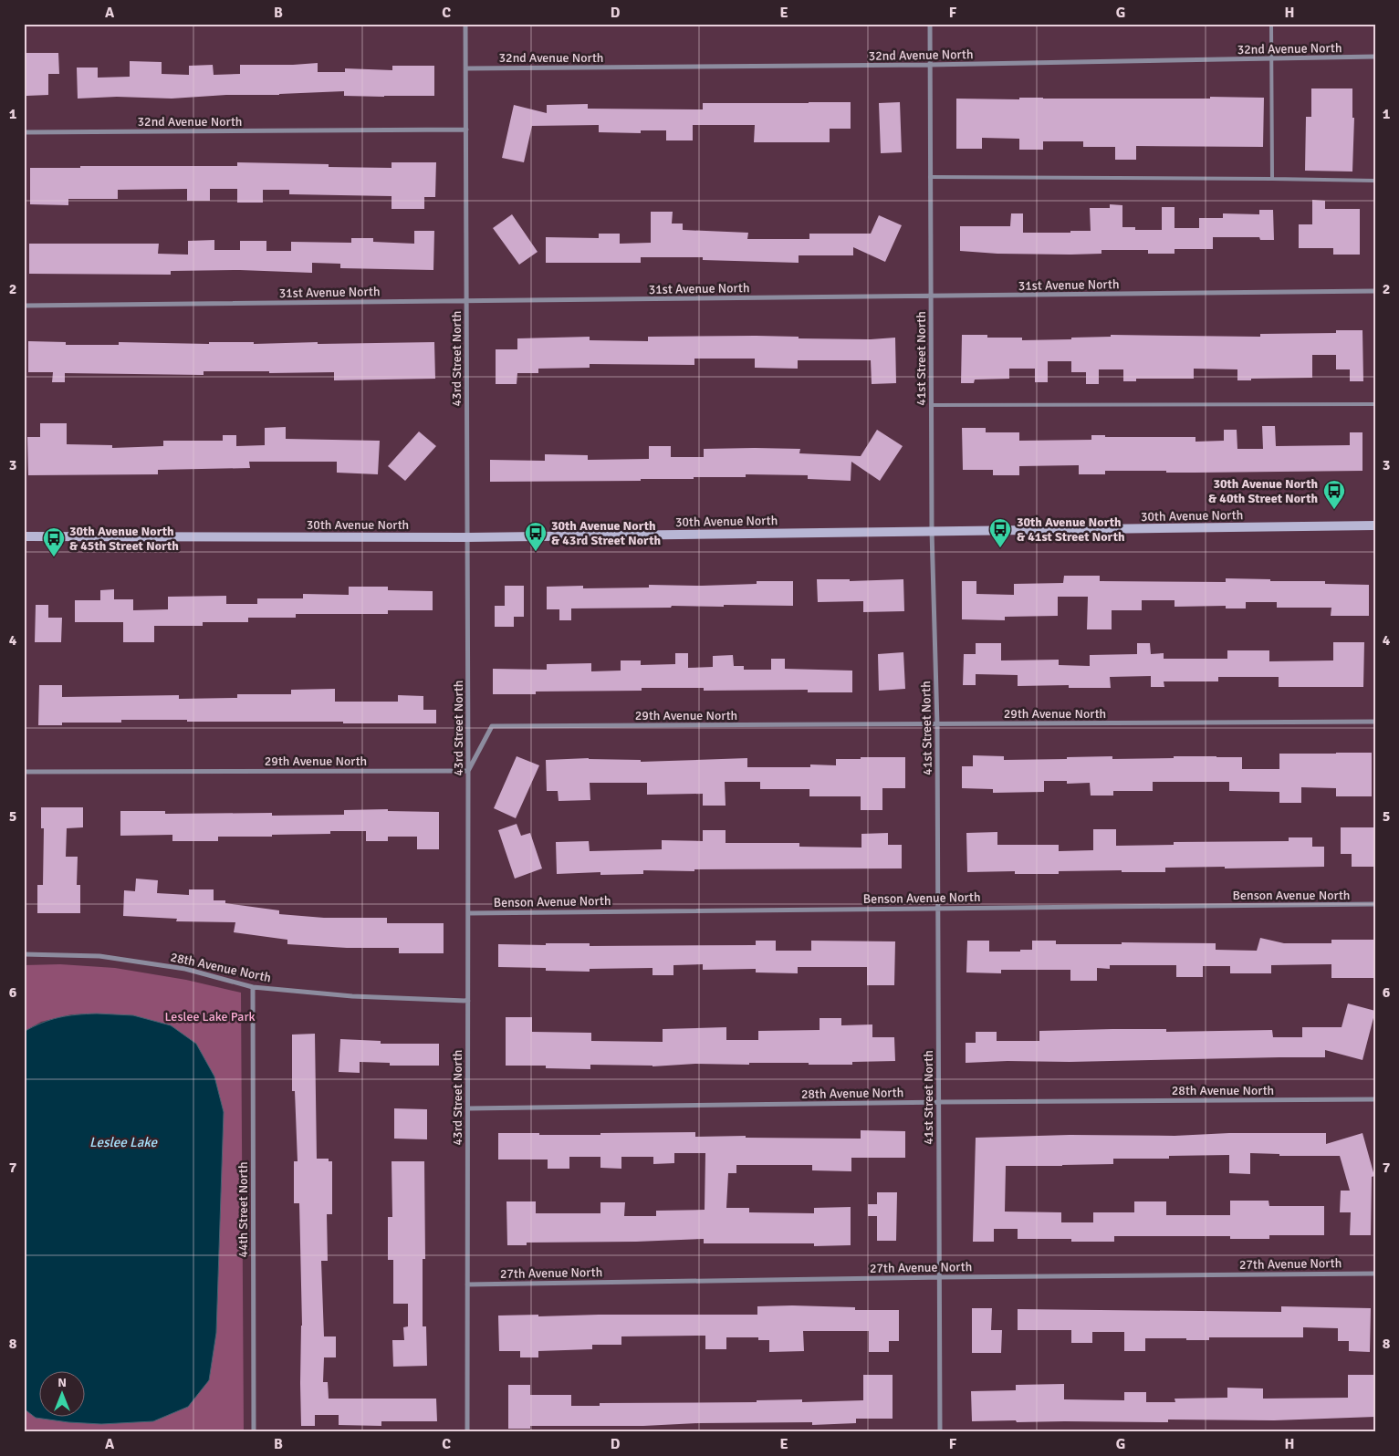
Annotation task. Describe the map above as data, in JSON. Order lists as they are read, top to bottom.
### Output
{
  "streets": {
    "street": [
      "32nd Avenue North",
      "31st Avenue North",
      "43rd Street North",
      "41st Street North",
      "30th Avenue North",
      "29th Avenue North",
      "Benson Avenue North",
      "28th Avenue North",
      "44th Street North",
      "27th Avenue North"
    ]
  },
  "crossings": [
    ["32nd Avenue North", "43rd Street North"],
    ["32nd Avenue North", "41st Street North"],
    ["31st Avenue North", "43rd Street North"],
    ["31st Avenue North", "41st Street North"],
    ["43rd Street North", "30th Avenue North"],
    ["43rd Street North", "29th Avenue North"],
    ["43rd Street North", "Benson Avenue North"],
    ["43rd Street North", "28th Avenue North"],
    ["43rd Street North", "27th Avenue North"],
    ["41st Street North", "30th Avenue North"],
    ["41st Street North", "29th Avenue North"],
    ["41st Street North", "Benson Avenue North"],
    ["41st Street North", "28th Avenue North"],
    ["41st Street North", "27th Avenue North"],
    ["28th Avenue North", "44th Street North"]
  ],
  "water": ["Leslee Lake"],
  "parks": ["Leslee Lake Park"],
  "places": {
    "bus stop": [
      "30th Avenue North & 40th Street North",
      "30th Avenue North & 41st Street North",
      "30th Avenue North & 43rd Street North",
      "30th Avenue North & 45th Street North"
    ]
  },
  "north": "top",
  "grid": {
    "columns": [
      "A",
      "B",
      "C",
      "D",
      "E",
      "F",
      "G",
      "H"
    ],
    "rows": [
      "1",
      "2",
      "3",
      "4",
      "5",
      "6",
      "7",
      "8"
    ]
  }
}
